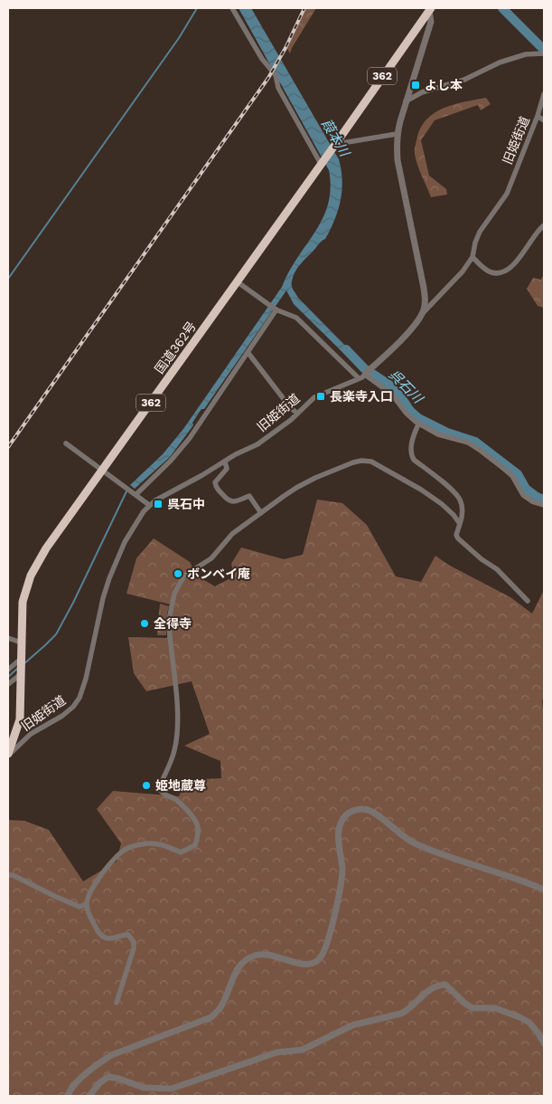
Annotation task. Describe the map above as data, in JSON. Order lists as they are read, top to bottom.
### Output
{
  "streets": {
    "highway": ["362", "国道362号"],
    "street": ["旧姫街道"]
  },
  "crossings": [
    ["旧姫街道", "国道362号"]
  ],
  "water": ["葭本川", "呉石川"],
  "places": {
    "transit": ["よし本", "長楽寺入口", "呉石中"],
    "other": ["ボンベイ庵", "全得寺", "姫地蔵尊"]
  }
}
